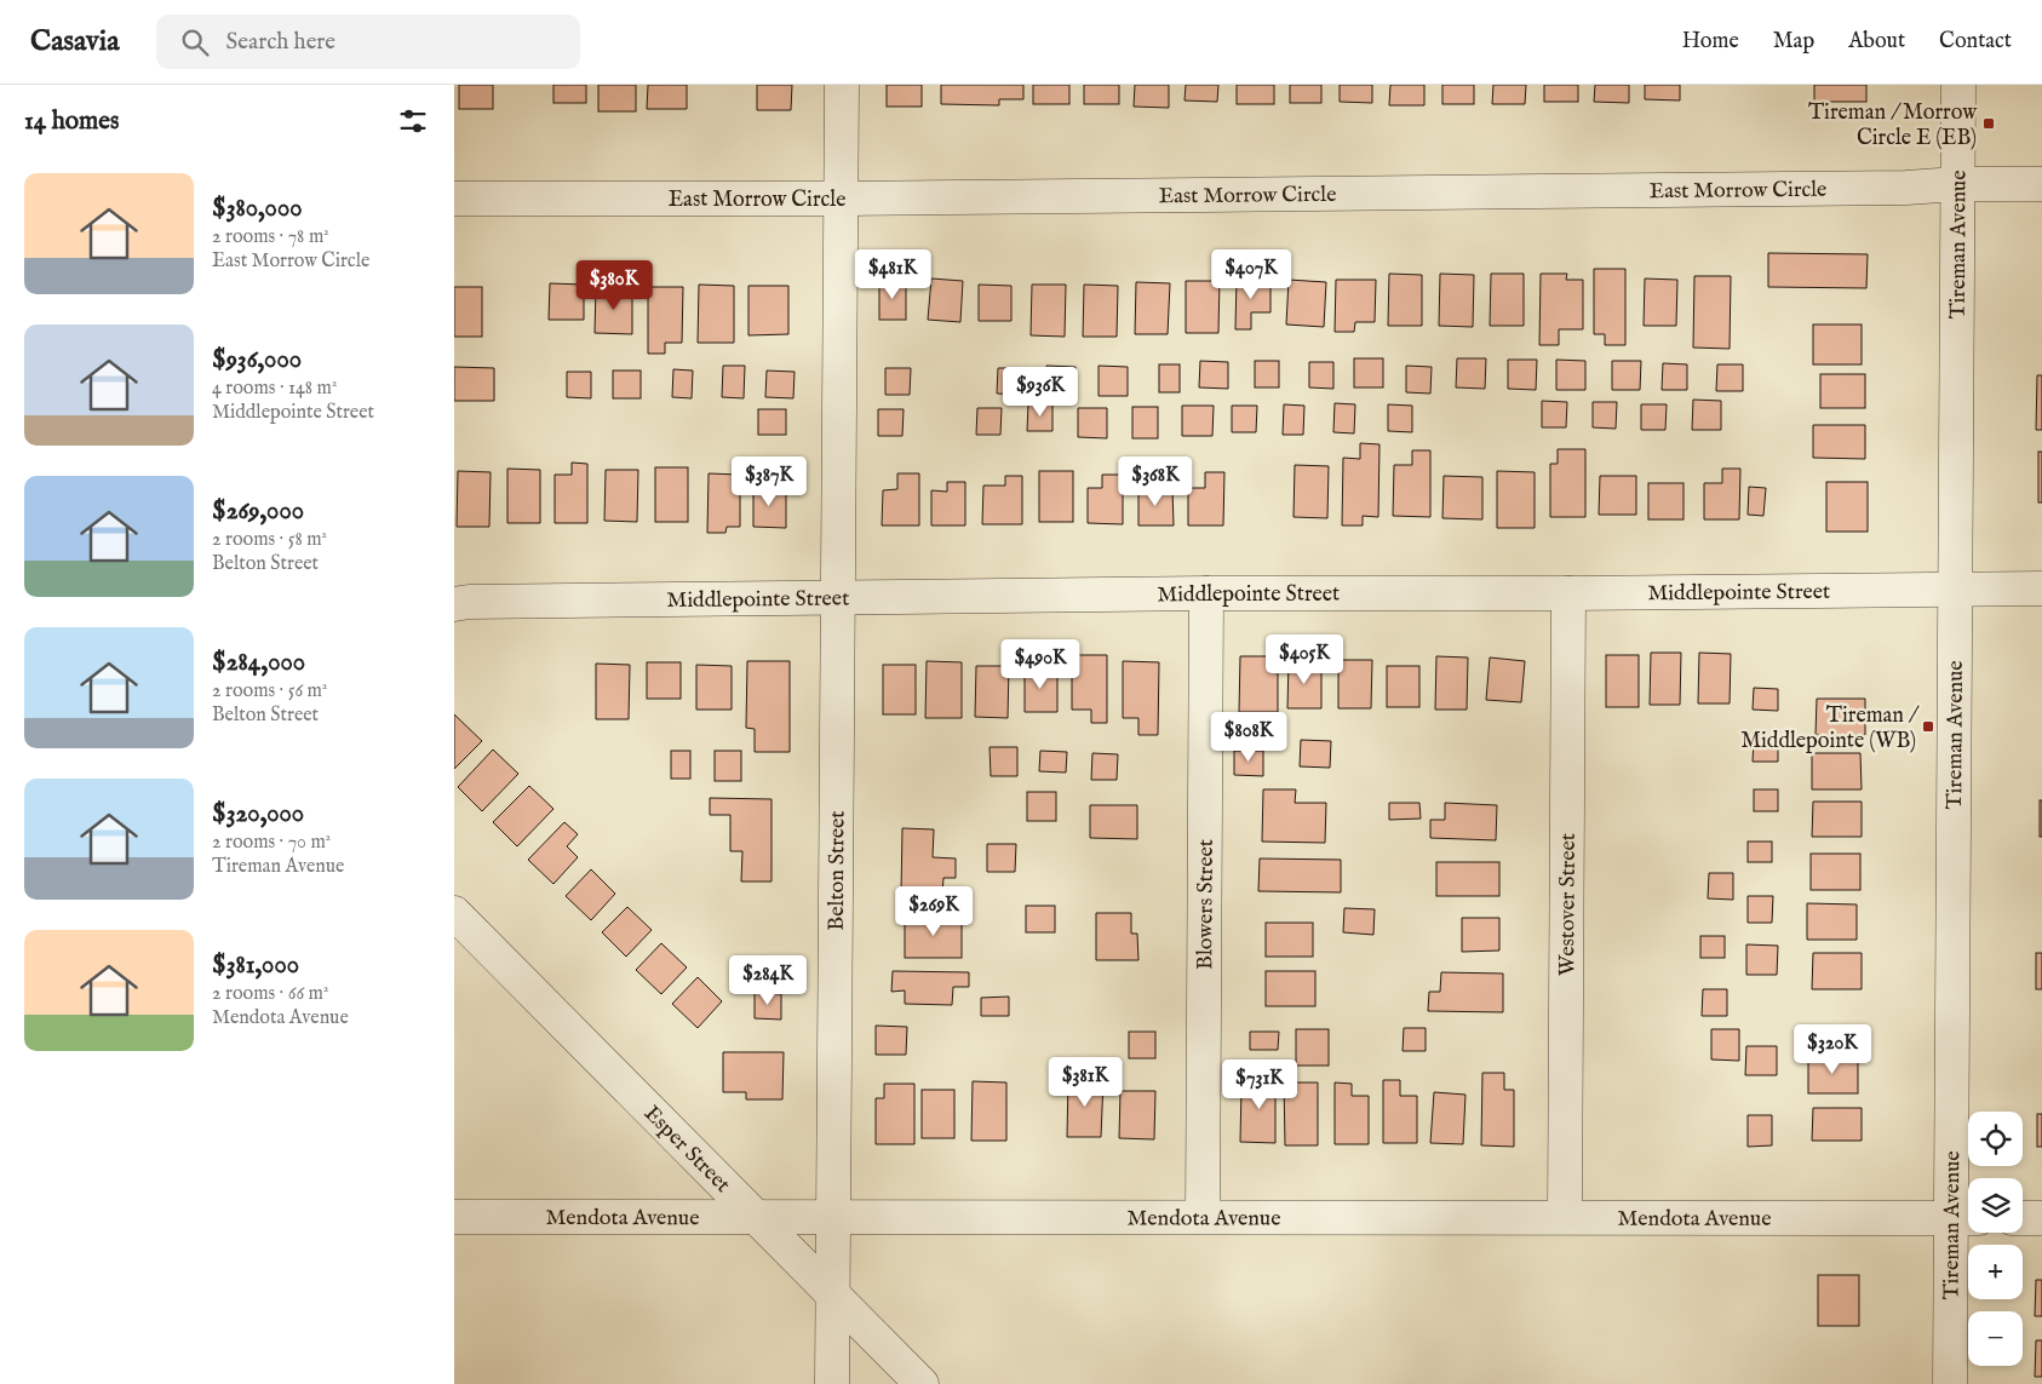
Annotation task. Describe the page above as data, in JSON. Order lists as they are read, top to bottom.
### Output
{
  "streets": {
    "street": [
      "East Morrow Circle",
      "Tireman Avenue",
      "Middlepointe Street",
      "Belton Street",
      "Blowers Street",
      "Westover Street",
      "Esper Street",
      "Mendota Avenue"
    ]
  },
  "crossings": [
    ["East Morrow Circle", "Tireman Avenue"],
    ["East Morrow Circle", "Belton Street"],
    ["Tireman Avenue", "Middlepointe Street"],
    ["Tireman Avenue", "Mendota Avenue"],
    ["Middlepointe Street", "Belton Street"],
    ["Middlepointe Street", "Blowers Street"],
    ["Middlepointe Street", "Westover Street"],
    ["Belton Street", "Esper Street"],
    ["Belton Street", "Mendota Avenue"],
    ["Blowers Street", "Mendota Avenue"],
    ["Westover Street", "Mendota Avenue"],
    ["Esper Street", "Mendota Avenue"]
  ],
  "places": {
    "transit": ["Tireman / Morrow Circle E (EB)", "Tireman / Middlepointe (WB)"]
  },
  "page": {
    "header": "Casavia",
    "search": "Search here",
    "nav": [
      "Home",
      "Map",
      "About",
      "Contact"
    ],
    "heading": "14 homes",
    "list": [
      {
        "name": "$380,000",
        "note": "2 rooms · 78 m² · East Morrow Circle"
      },
      {
        "name": "$936,000",
        "note": "4 rooms · 148 m² · Middlepointe Street"
      },
      {
        "name": "$269,000",
        "note": "2 rooms · 58 m² · Belton Street"
      },
      {
        "name": "$284,000",
        "note": "2 rooms · 56 m² · Belton Street"
      },
      {
        "name": "$320,000",
        "note": "2 rooms · 70 m² · Tireman Avenue"
      },
      {
        "name": "$381,000",
        "note": "2 rooms · 66 m² · Mendota Avenue"
      }
    ],
    "price": [
      "$481K",
      "$407K",
      "$380K",
      "$936K",
      "$387K",
      "$368K",
      "$405K",
      "$490K",
      "$808K",
      "$269K",
      "$284K",
      "$320K",
      "$381K",
      "$731K"
    ],
    "map_buttons": ["+", "−"]
  }
}
